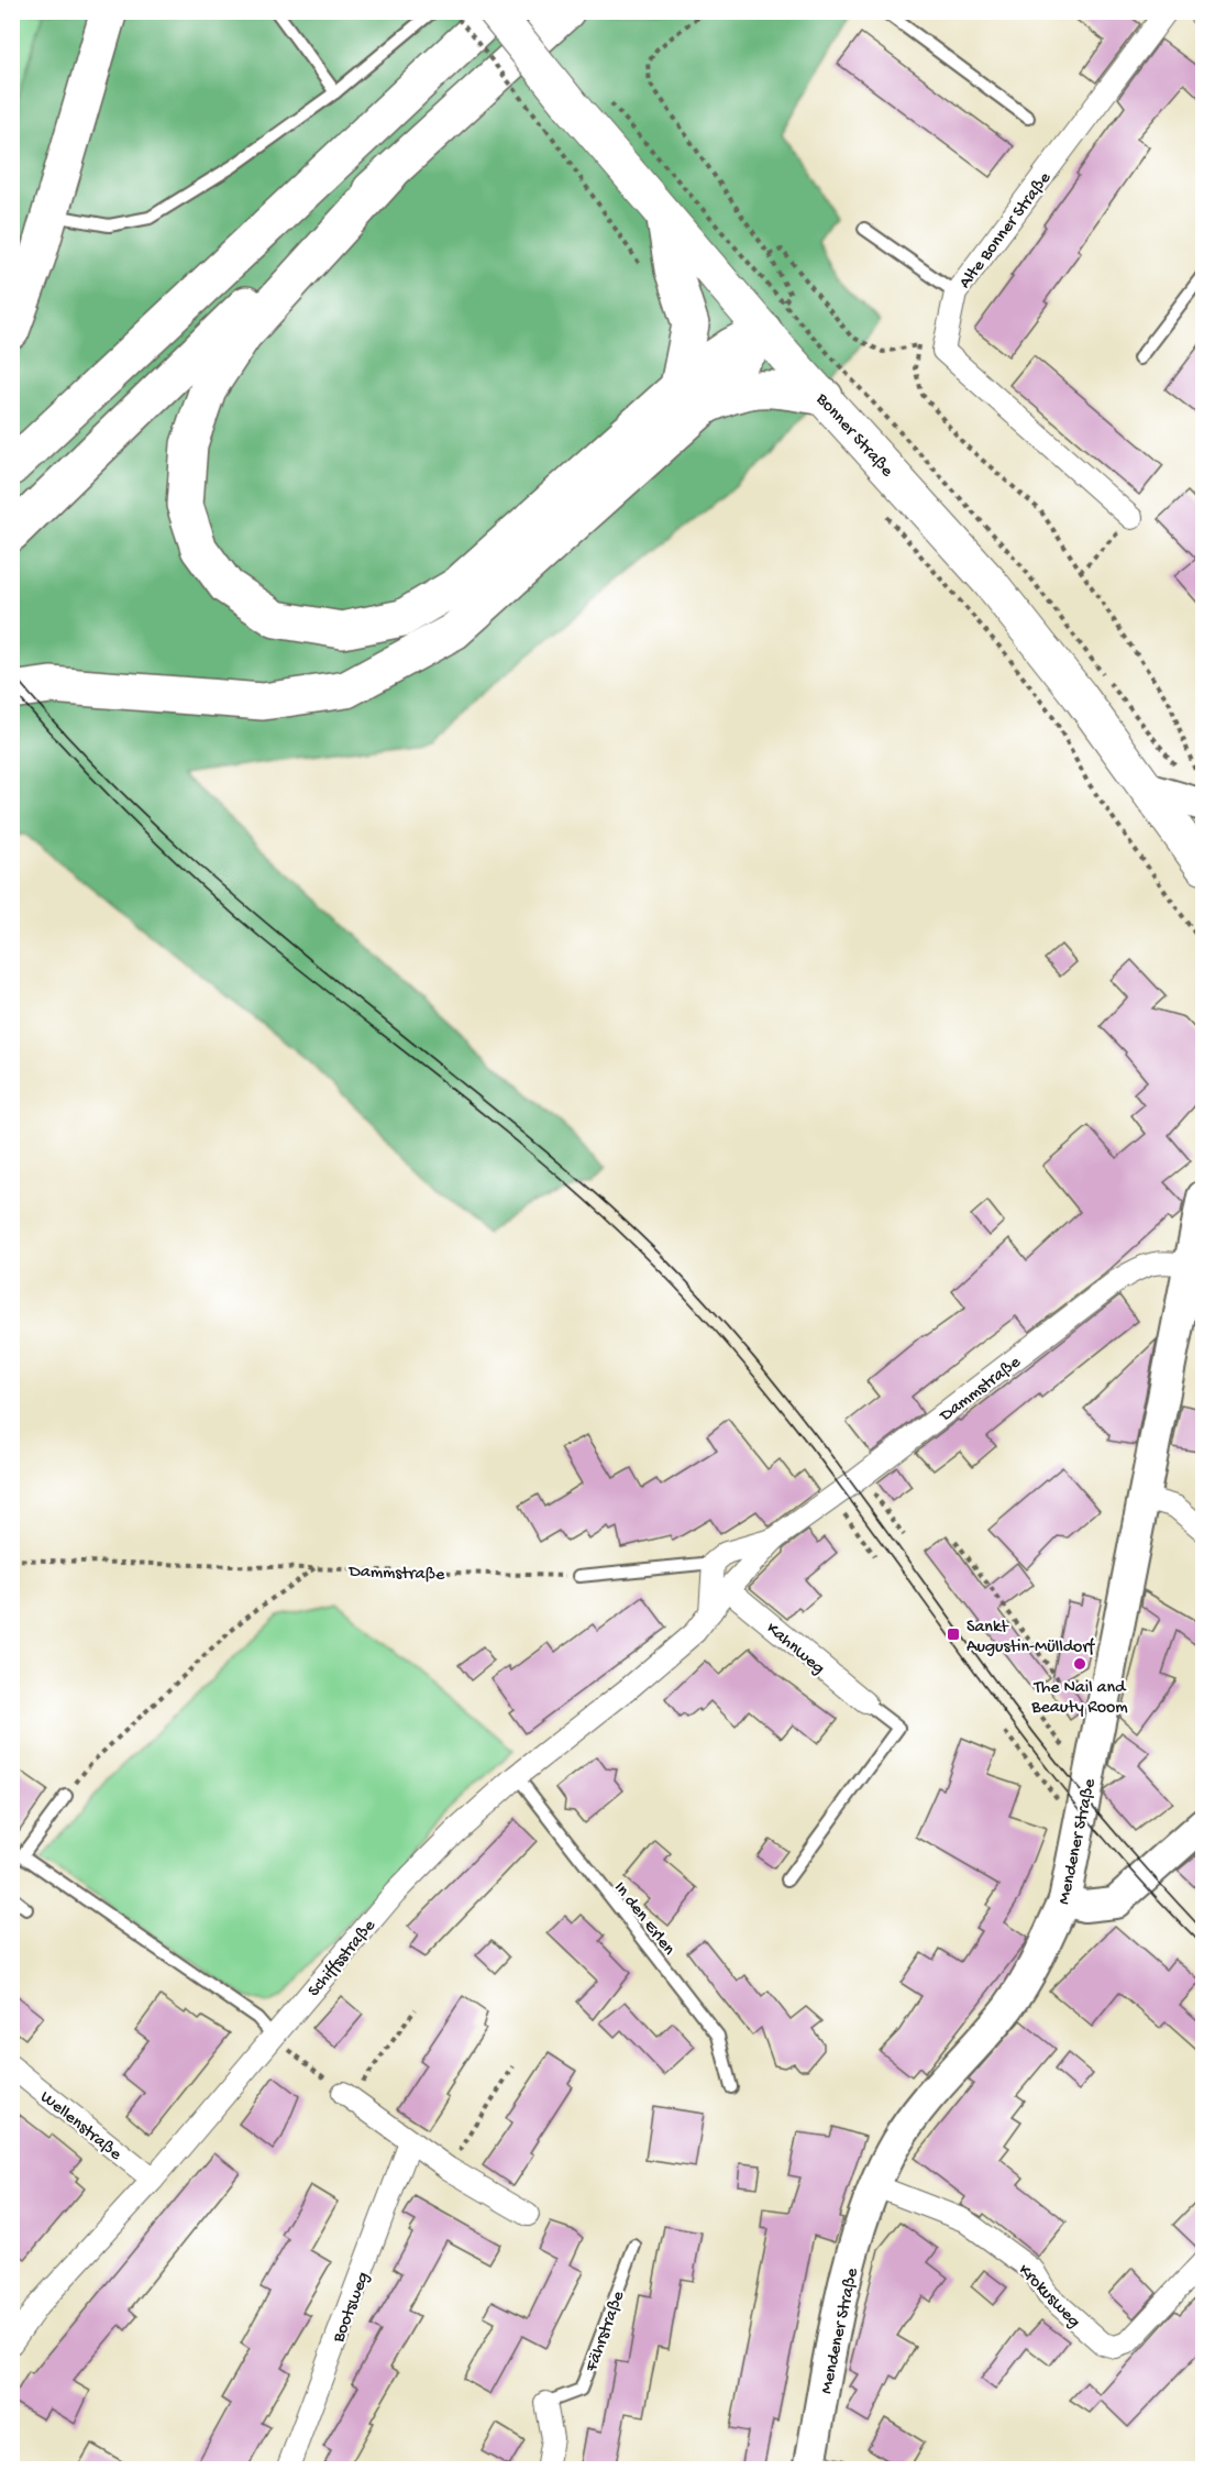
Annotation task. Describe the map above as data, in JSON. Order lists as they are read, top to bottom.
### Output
{
  "streets": {
    "main road": ["Bonner Straße"],
    "street": [
      "Alte Bonner Straße",
      "Dammstraße",
      "Kahnweg",
      "Mendener Straße",
      "Schiffsstraße",
      "Wellenstraße",
      "Krokusweg",
      "Bootsweg",
      "Fährstraße"
    ],
    "lane": ["In den Erlen"]
  },
  "crossings": [
    ["Dammstraße", "Kahnweg"],
    ["Dammstraße", "Mendener Straße"],
    ["Dammstraße", "Schiffsstraße"],
    ["Kahnweg", "Schiffsstraße"],
    ["Mendener Straße", "Krokusweg"],
    ["In den Erlen", "Schiffsstraße"],
    ["Schiffsstraße", "Wellenstraße"]
  ],
  "places": {
    "transit": ["Sankt Augustin-Mülldorf"],
    "other": ["The Nail and Beauty Room"]
  }
}
